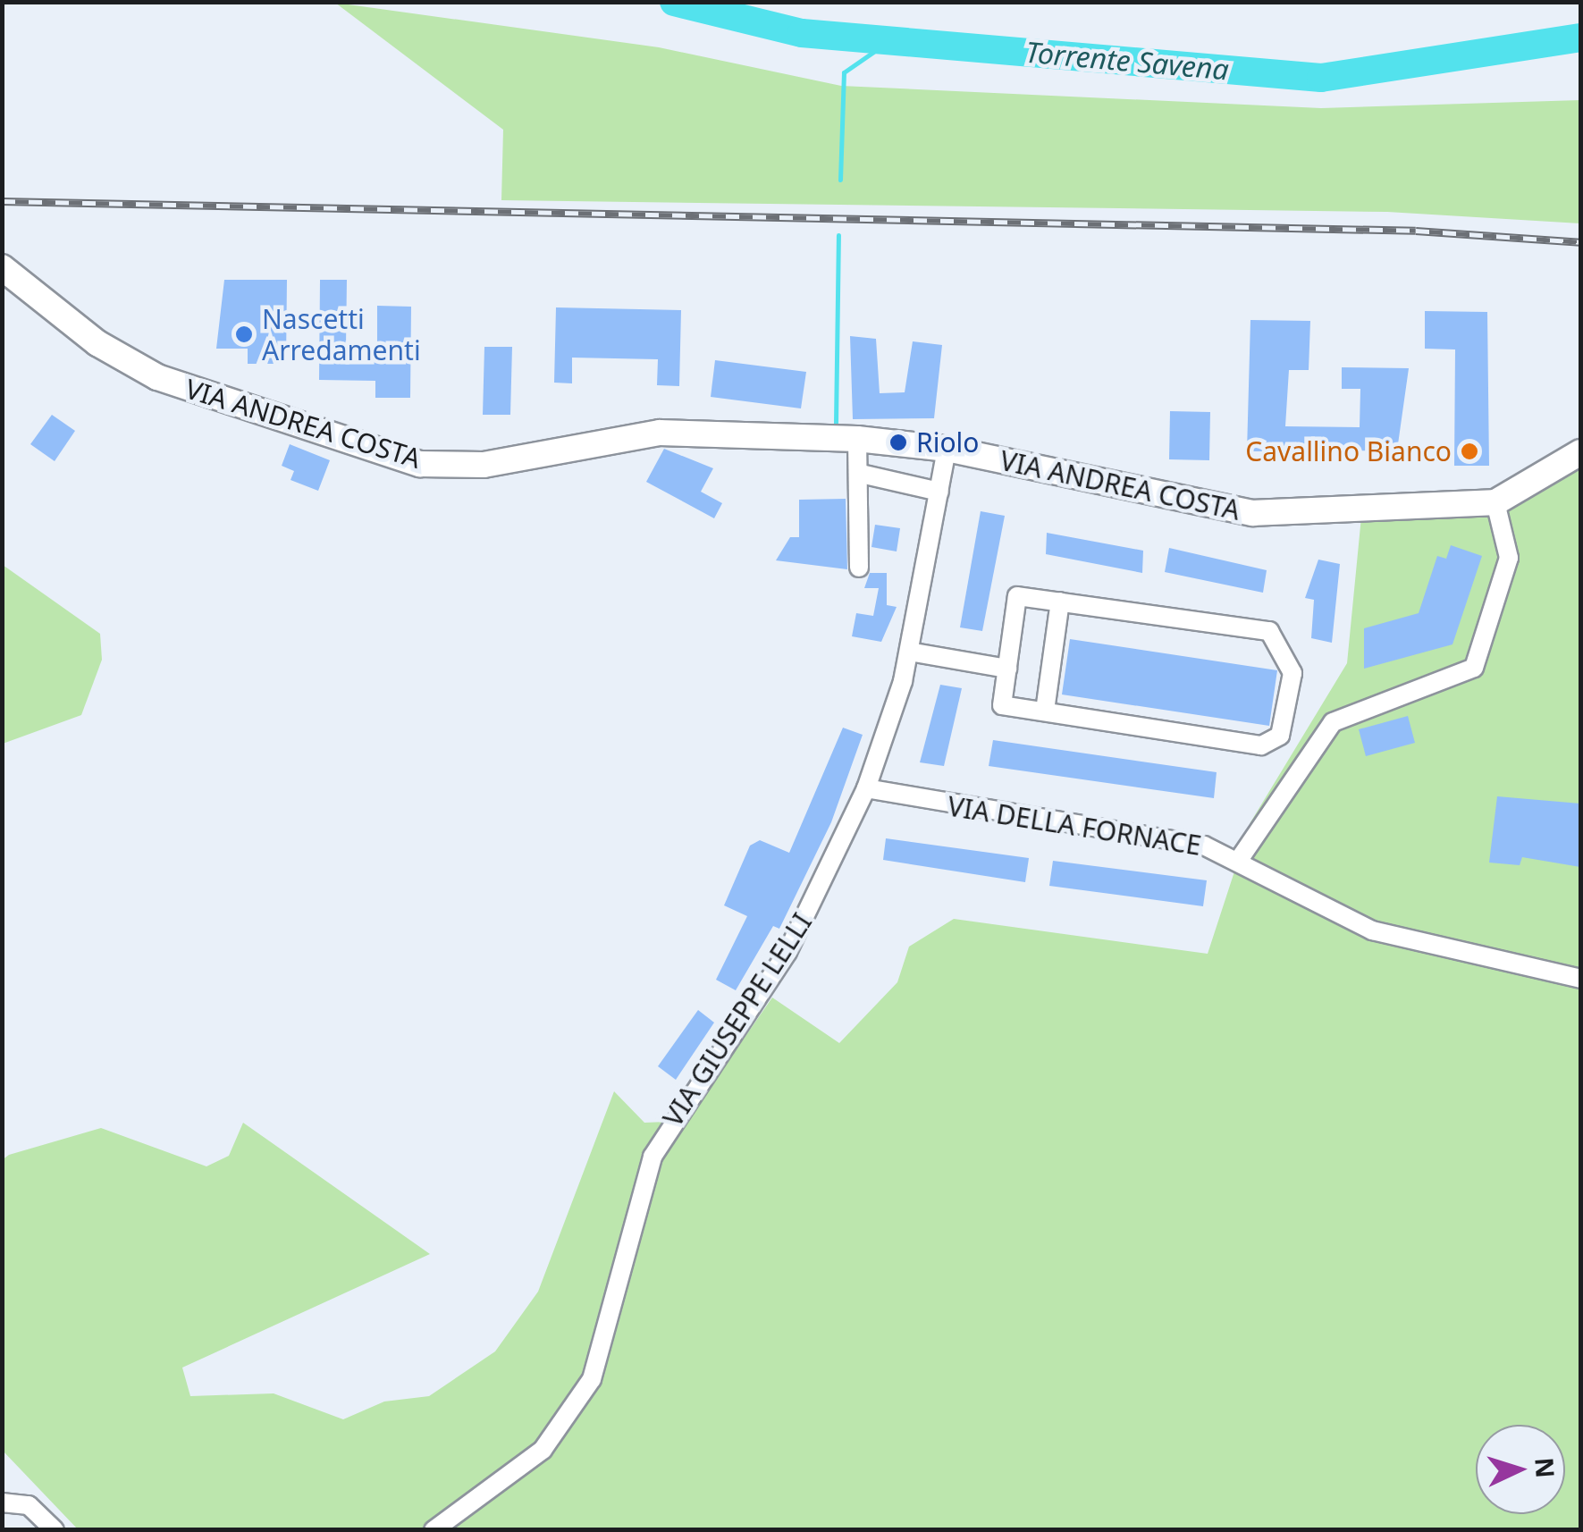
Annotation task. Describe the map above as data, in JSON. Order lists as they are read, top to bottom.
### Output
{
  "streets": {
    "main road": ["VIA ANDREA COSTA"],
    "street": ["VIA DELLA FORNACE", "VIA GIUSEPPE LELLI"]
  },
  "crossings": [
    ["VIA ANDREA COSTA", "VIA GIUSEPPE LELLI"],
    ["VIA DELLA FORNACE", "VIA GIUSEPPE LELLI"]
  ],
  "water": ["Torrente Savena"],
  "places": ["Nascetti Arredamenti", "Riolo", "Cavallino Bianco"],
  "north": "right"
}
